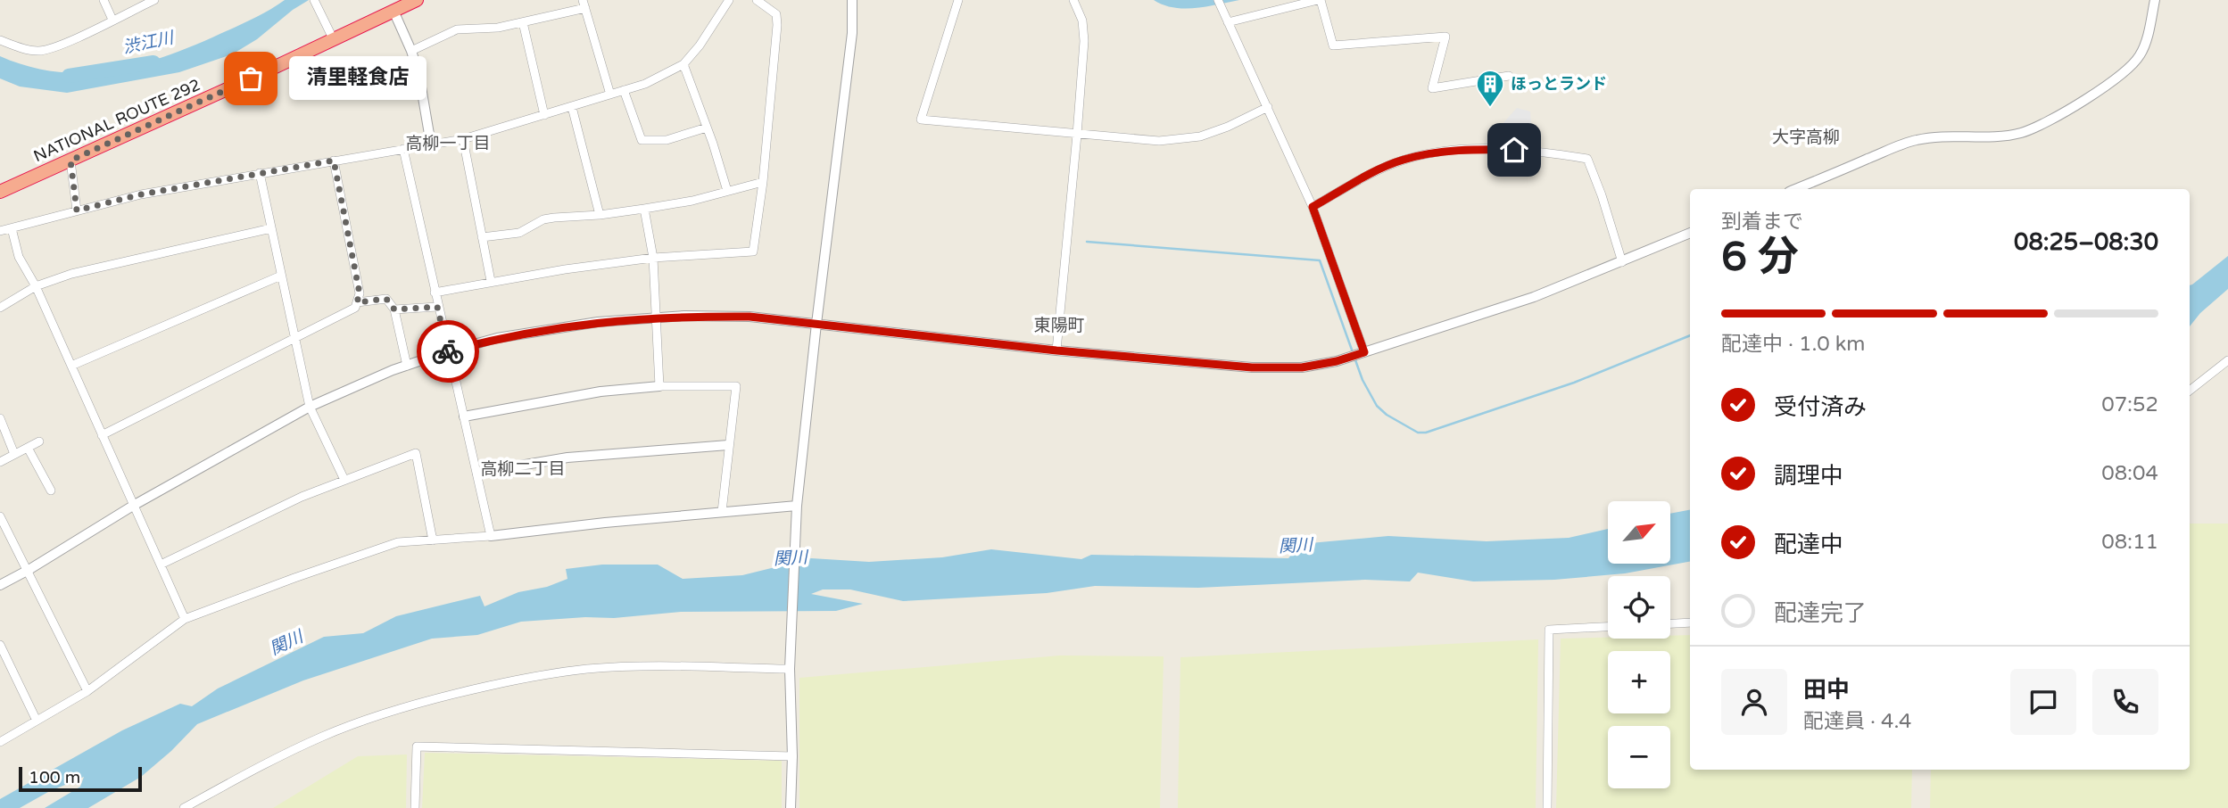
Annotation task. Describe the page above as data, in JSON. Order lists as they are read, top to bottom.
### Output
{
  "streets": {
    "highway": ["NATIONAL ROUTE 292"]
  },
  "districts": [
    "大字高柳",
    "高柳一丁目",
    "東陽町",
    "高柳二丁目"
  ],
  "water": ["渋江川", "関川"],
  "places": {
    "other": ["清里軽食店"],
    "building": ["ほっとランド"]
  },
  "scale_bar": "100 m",
  "north": "top right",
  "page": {
    "bubble": "清里軽食店",
    "heading": ["6 分", "到着まで", "08:25–08:30"],
    "panel": ["田中", "配達員 · 4.4"],
    "bar": "配達中 · 1.0 km",
    "list": [
      ["受付済み", "07:52"],
      ["調理中", "08:04"],
      ["配達中", "08:11"],
      "配達完了"
    ],
    "map_buttons": ["+", "−"],
    "scale": "100 m"
  }
}
